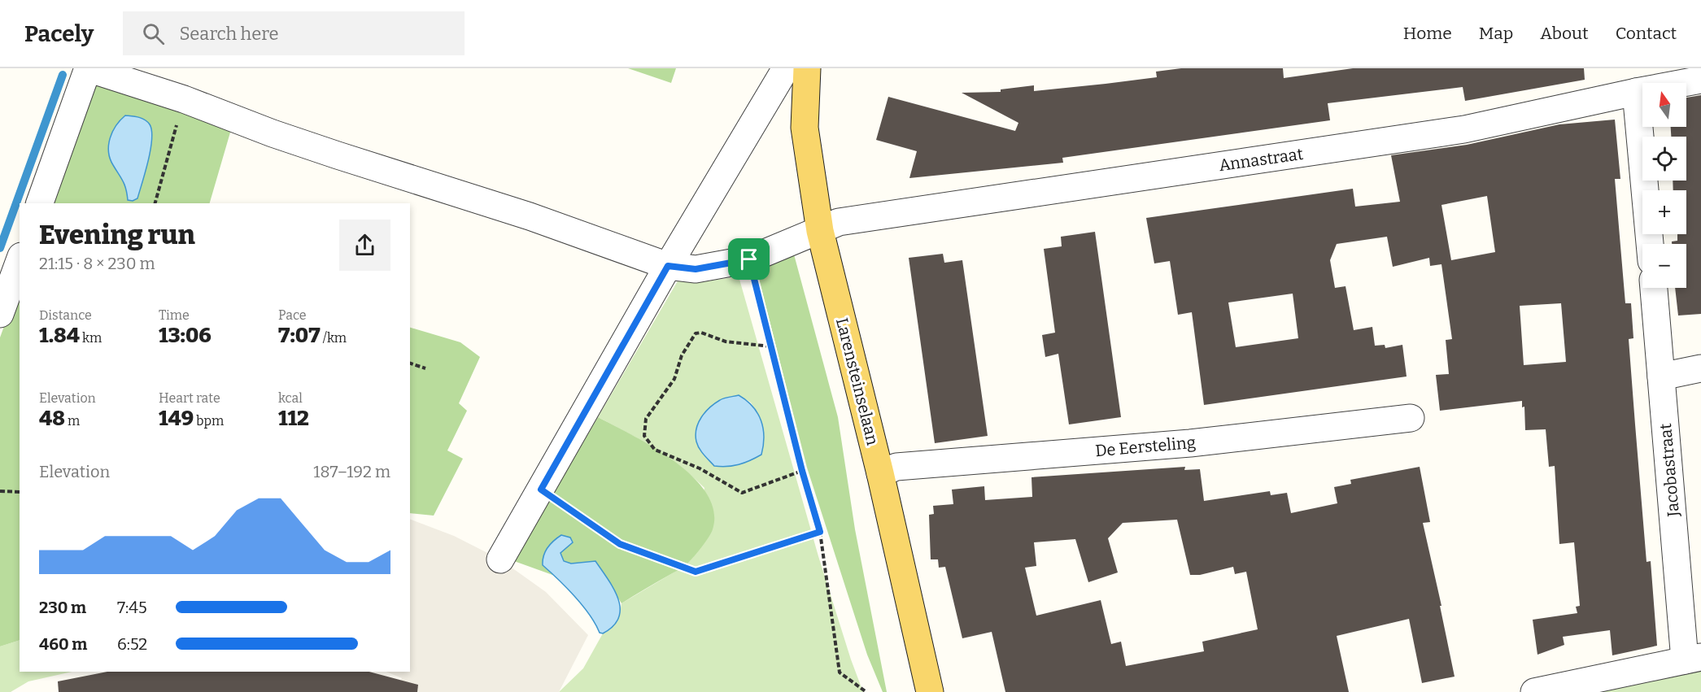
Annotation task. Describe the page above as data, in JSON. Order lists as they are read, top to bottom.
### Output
{
  "streets": {
    "main road": ["Larensteinselaan"],
    "street": ["Annastraat", "De Eersteling", "Jacobastraat"]
  },
  "crossings": [
    ["Annastraat", "Larensteinselaan"],
    ["Larensteinselaan", "De Eersteling"]
  ],
  "north": "top",
  "page": {
    "header": "Pacely",
    "search": "Search here",
    "nav": [
      "Home",
      "Map",
      "About",
      "Contact"
    ],
    "map_buttons": ["+", "−"],
    "heading": ["Evening run", "21:15 · 8 × 230 m"],
    "stats": [
      ["Distance", "1.84 km"],
      ["Time", "13:06"],
      ["Pace", "7:07 /km"],
      ["Elevation", "48 m"],
      ["Heart rate", "149 bpm"],
      ["kcal", "112"]
    ],
    "chart": ["Elevation", "187–192 m"],
    "list": [
      {
        "name": "230 m",
        "note": "7:45"
      },
      {
        "name": "460 m",
        "note": "6:52"
      }
    ]
  }
}
